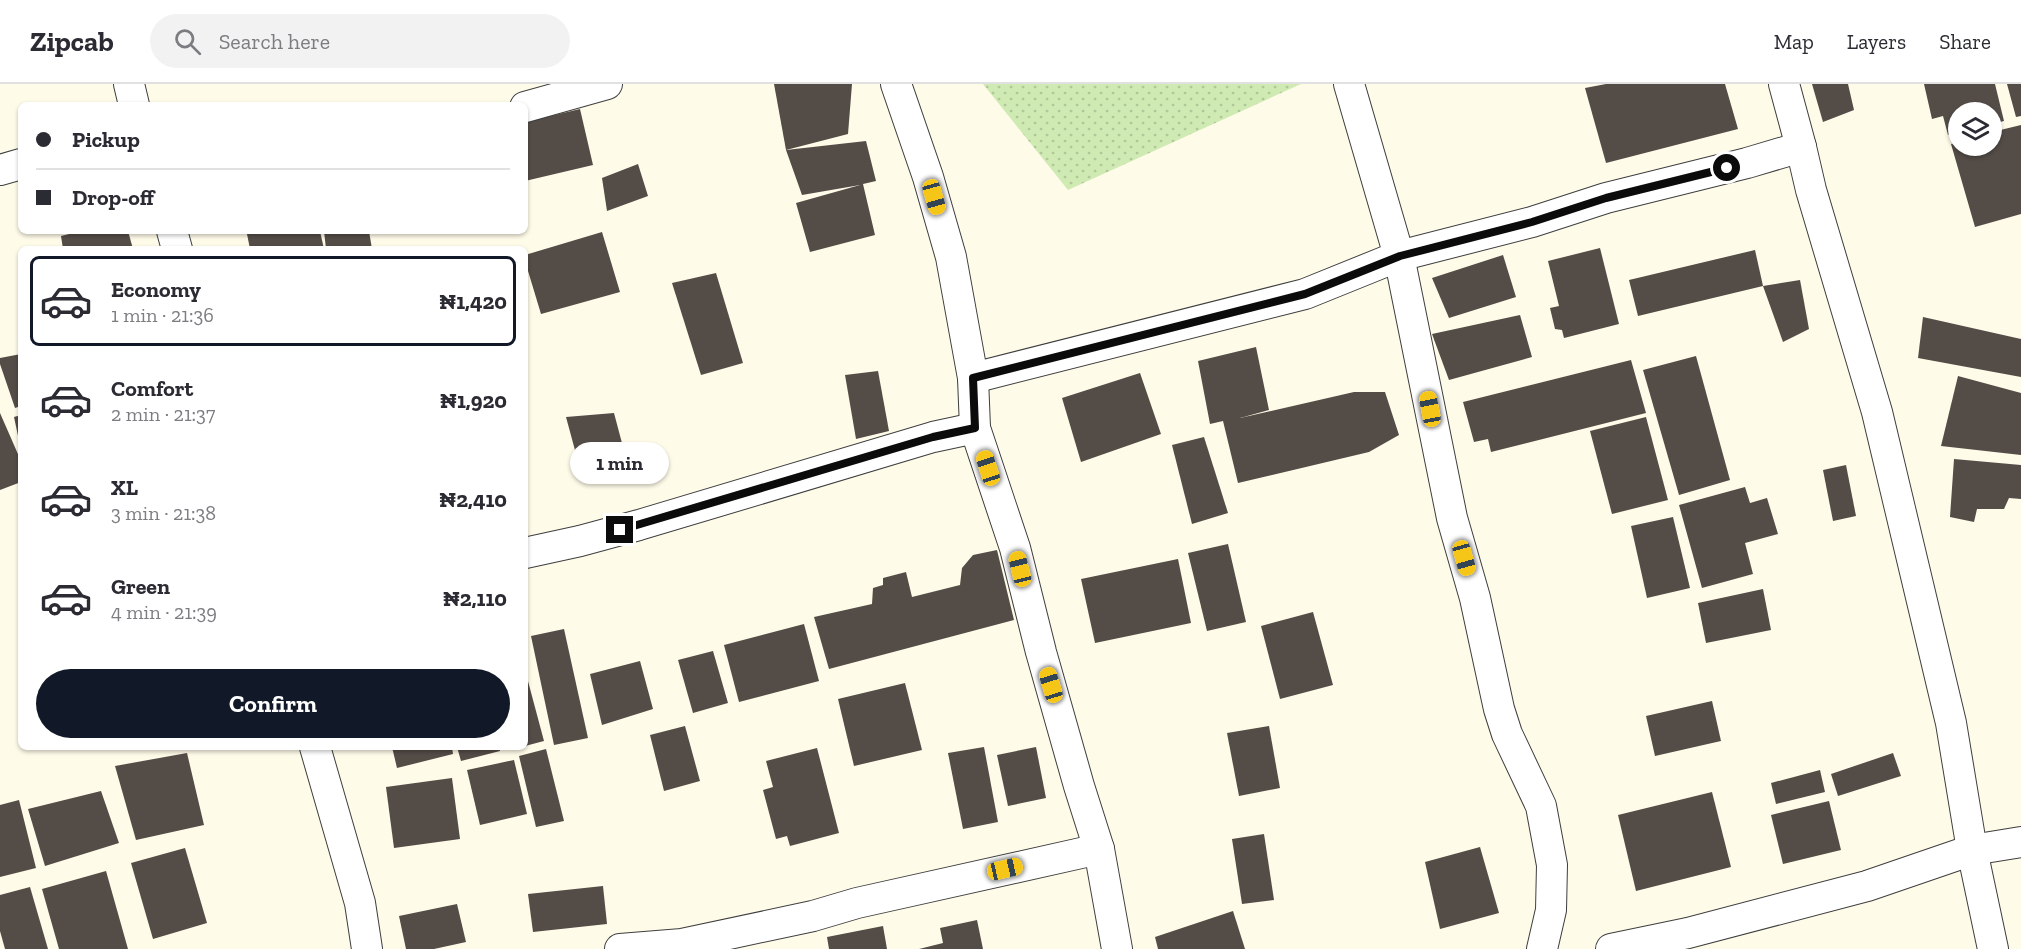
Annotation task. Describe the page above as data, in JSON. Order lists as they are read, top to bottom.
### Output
{
  "page": {
    "header": "Zipcab",
    "search": "Search here",
    "nav": ["Map", "Layers", "Share"],
    "banner": ["Pickup", "Drop-off"],
    "list": [
      {
        "name": "Economy",
        "note": "1 min · 21:36",
        "value": "₦1,420"
      },
      {
        "name": "Comfort",
        "note": "2 min · 21:37",
        "value": "₦1,920"
      },
      {
        "name": "XL",
        "note": "3 min · 21:38",
        "value": "₦2,410"
      },
      {
        "name": "Green",
        "note": "4 min · 21:39",
        "value": "₦2,110"
      }
    ],
    "bubble": "1 min",
    "buttons": "Confirm"
  }
}
